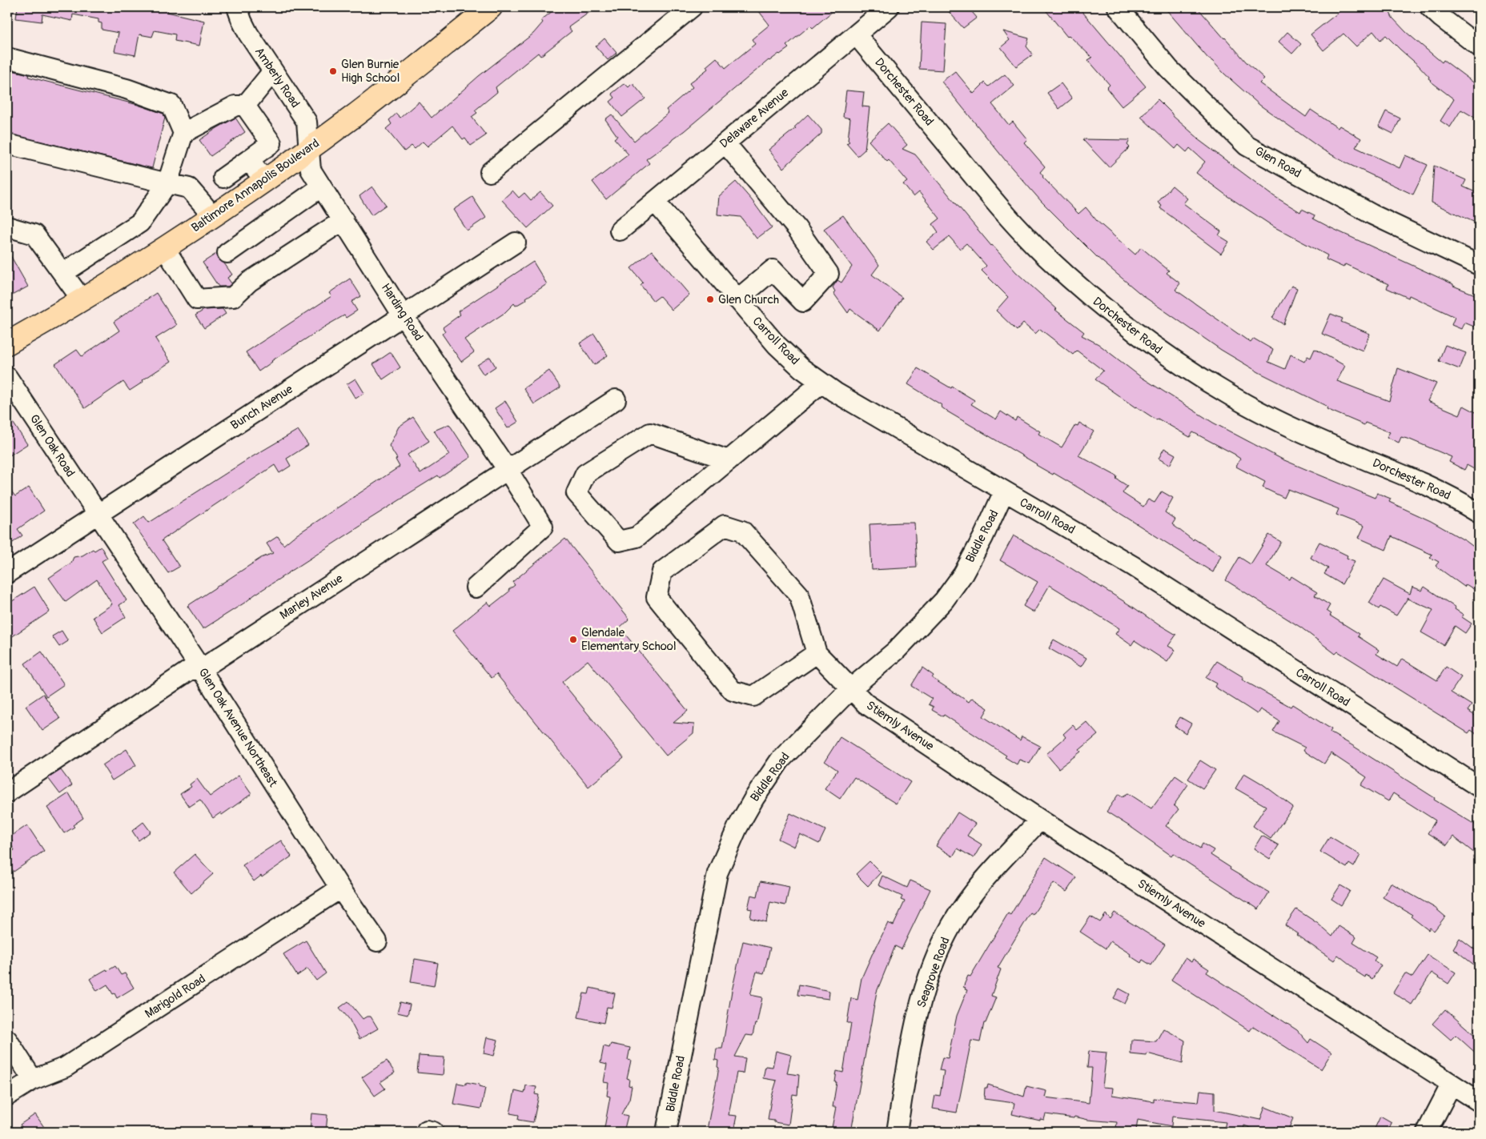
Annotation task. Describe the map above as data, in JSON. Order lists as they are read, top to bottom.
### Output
{
  "streets": {
    "main road": ["Baltimore Annapolis Boulevard"],
    "street": [
      "Amberly Road",
      "Dorchester Road",
      "Delaware Avenue",
      "Glen Road",
      "Harding Road",
      "Carroll Road",
      "Bunch Avenue",
      "Glen Oak Road",
      "Biddle Road",
      "Marley Avenue",
      "Stiemly Avenue",
      "Glen Oak Avenue Northeast",
      "Seagrove Road",
      "Marigold Road"
    ]
  },
  "crossings": [
    ["Amberly Road", "Baltimore Annapolis Boulevard"],
    ["Amberly Road", "Harding Road"],
    ["Dorchester Road", "Delaware Avenue"],
    ["Delaware Avenue", "Carroll Road"],
    ["Baltimore Annapolis Boulevard", "Harding Road"],
    ["Harding Road", "Bunch Avenue"],
    ["Harding Road", "Marley Avenue"],
    ["Carroll Road", "Biddle Road"],
    ["Bunch Avenue", "Glen Oak Road"],
    ["Bunch Avenue", "Glen Oak Avenue Northeast"],
    ["Glen Oak Road", "Glen Oak Avenue Northeast"],
    ["Biddle Road", "Stiemly Avenue"],
    ["Marley Avenue", "Glen Oak Avenue Northeast"],
    ["Stiemly Avenue", "Seagrove Road"],
    ["Glen Oak Avenue Northeast", "Marigold Road"]
  ],
  "places": ["Glen Burnie High School", "Glen Church", "Glendale Elementary School"]
}
